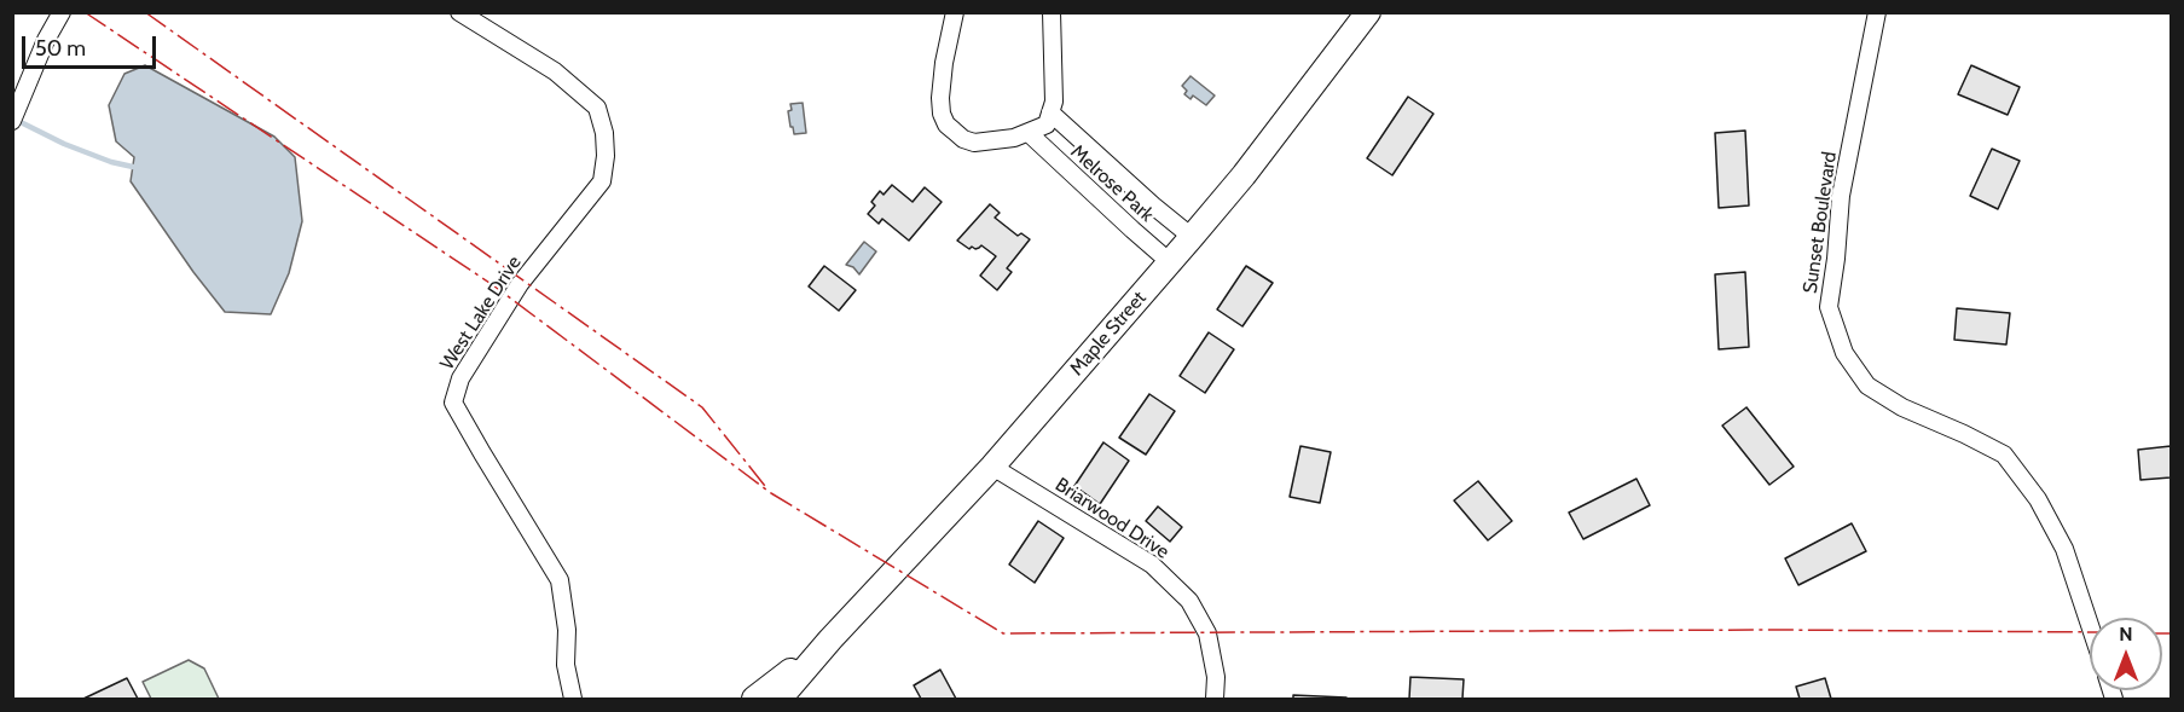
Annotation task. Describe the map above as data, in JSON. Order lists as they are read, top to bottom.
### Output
{
  "streets": {
    "main road": ["Maple Street"],
    "street": [
      "Melrose Park",
      "Sunset Boulevard",
      "West Lake Drive",
      "Briarwood Drive"
    ]
  },
  "crossings": [
    ["Melrose Park", "Maple Street"],
    ["Maple Street", "Briarwood Drive"]
  ],
  "scale_bar": "50 m",
  "north": "top"
}
